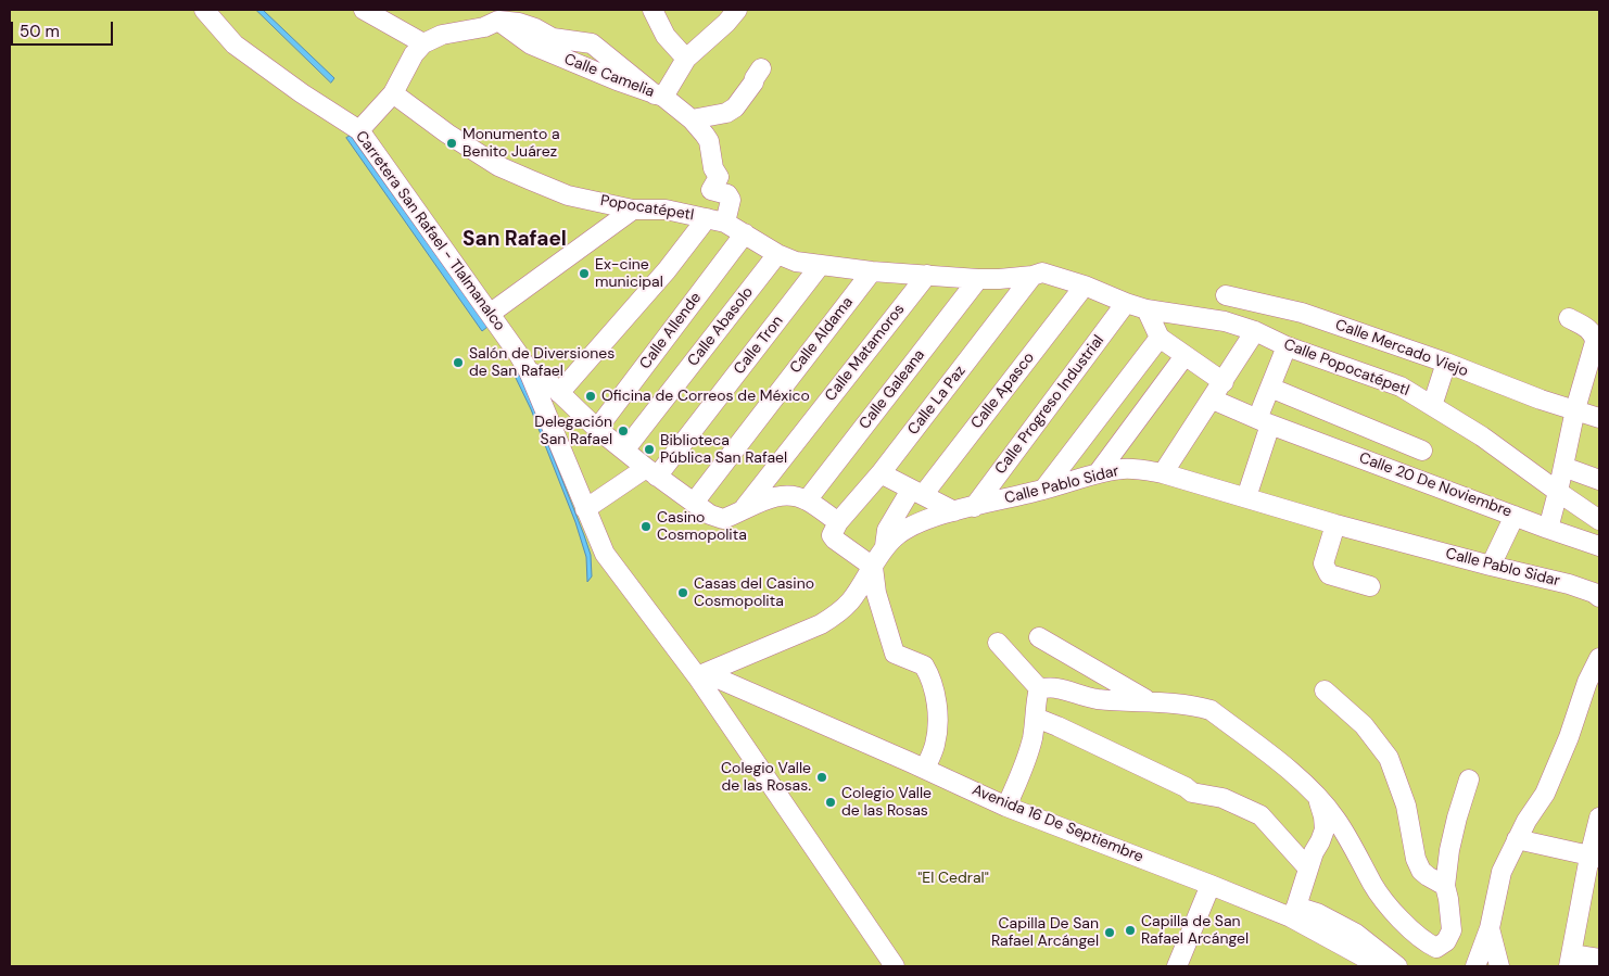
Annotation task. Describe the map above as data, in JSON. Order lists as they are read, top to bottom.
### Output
{
  "streets": {
    "street": [
      "Calle Camelia",
      "Popocatépetl",
      "Carretera San Rafael - Tlalmanalco",
      "Calle Abasolo",
      "Calle Allende",
      "Calle Aldama",
      "Calle Tron",
      "Calle Mercado Viejo",
      "Calle Matamoros",
      "Calle Popocatépetl",
      "Calle Galeana",
      "Calle Apasco",
      "Calle La Paz",
      "Calle Progreso Industrial",
      "Calle Pablo Sidar",
      "Calle 20 De Noviembre",
      "Avenida 16 De Septiembre"
    ]
  },
  "crossings": [
    ["Calle Camelia", "Popocatépetl"],
    ["Popocatépetl", "Calle Abasolo"],
    ["Popocatépetl", "Calle Allende"],
    ["Popocatépetl", "Calle Aldama"],
    ["Popocatépetl", "Calle Tron"],
    ["Popocatépetl", "Calle Matamoros"],
    ["Popocatépetl", "Calle Popocatépetl"],
    ["Popocatépetl", "Calle Galeana"],
    ["Popocatépetl", "Calle Apasco"],
    ["Popocatépetl", "Calle La Paz"],
    ["Popocatépetl", "Calle Progreso Industrial"],
    ["Carretera San Rafael - Tlalmanalco", "Calle Tron"],
    ["Carretera San Rafael - Tlalmanalco", "Calle Pablo Sidar"],
    ["Carretera San Rafael - Tlalmanalco", "Avenida 16 De Septiembre"],
    ["Calle Popocatépetl", "Calle Progreso Industrial"],
    ["Calle Apasco", "Calle Pablo Sidar"],
    ["Calle Progreso Industrial", "Calle Pablo Sidar"],
    ["Calle Pablo Sidar", "Avenida 16 De Septiembre"]
  ],
  "districts": ["San Rafael"],
  "parks": ["\"El Cedral\""],
  "places": [
    "Monumento a Benito Juárez",
    "Ex-cine municipal",
    "Salón de Diversiones de San Rafael",
    "Oficina de Correos de México",
    "Delegación San Rafael",
    "Biblioteca Pública San Rafael",
    "Casino Cosmopolita",
    "Casas del Casino Cosmopolita",
    "Colegio Valle de las Rosas.",
    "Colegio Valle de las Rosas",
    "Capilla de San Rafael Arcángel",
    "Capilla De San Rafael Arcángel"
  ],
  "scale_bar": "50 m"
}
